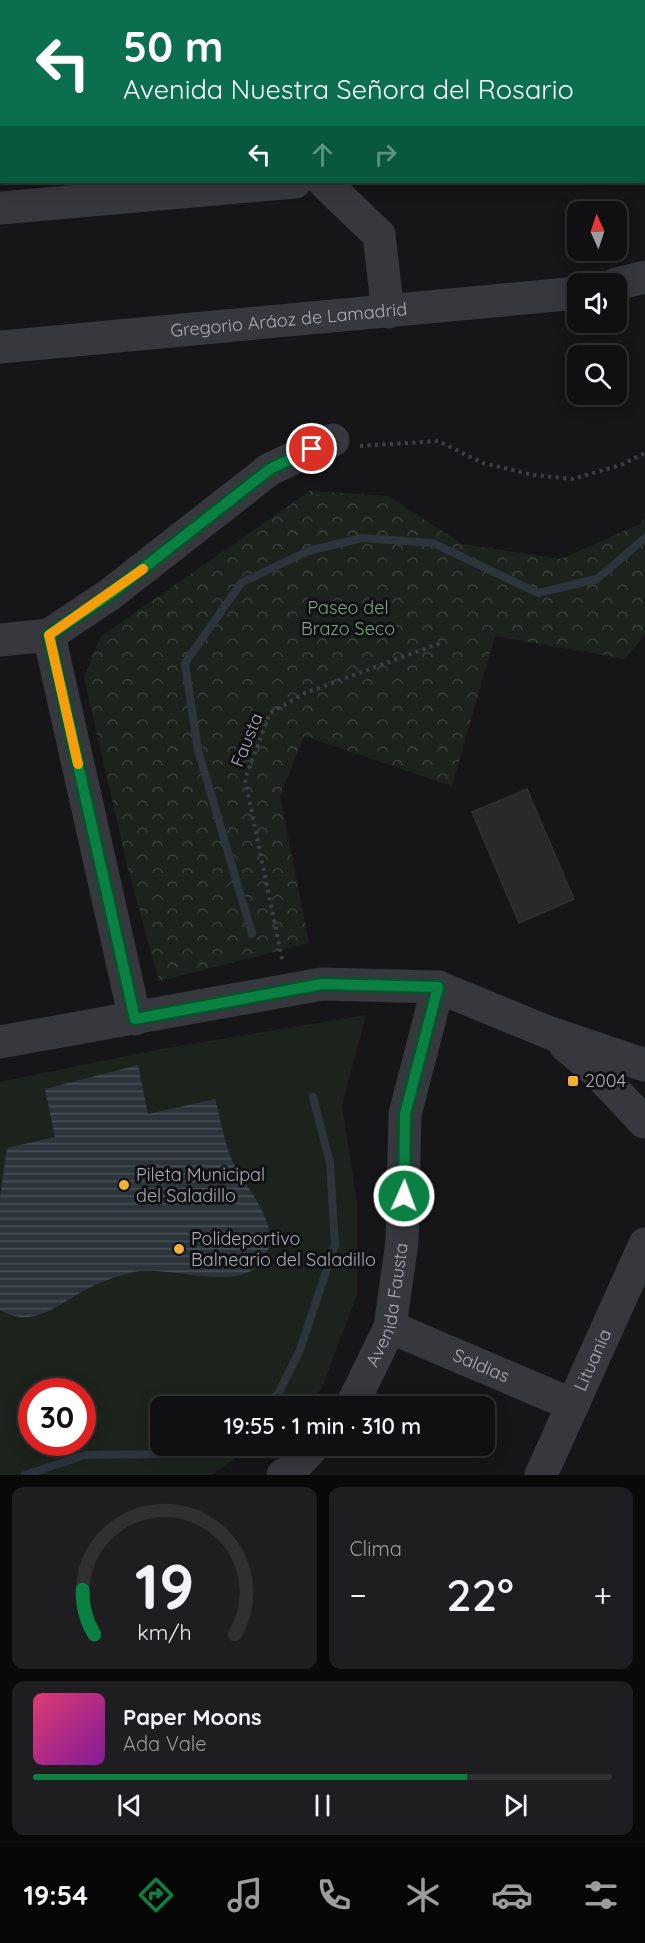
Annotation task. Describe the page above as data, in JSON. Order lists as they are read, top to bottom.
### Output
{
  "streets": {
    "street": [
      "Gregorio Aráoz de Lamadrid",
      "Avenida Fausta",
      "Lituania",
      "Saldias"
    ],
    "path": ["Fausta"]
  },
  "crossings": [
    ["Avenida Fausta", "Saldias"],
    ["Lituania", "Saldias"]
  ],
  "parks": ["Paseo del Brazo Seco"],
  "places": {
    "transit": ["2004"],
    "other": ["Pileta Municipal del Saladillo", "Polideportivo Balneario del Saladillo"]
  },
  "north": "top",
  "page": {
    "turn": ["50 m", "Avenida Nuestra Señora del Rosario"],
    "limit": "30",
    "trip": "19:55 · 1 min · 310 m",
    "tile": "Clima",
    "heat": ["−", "22°", "+"],
    "song": ["Paper Moons", "Ada Vale"],
    "tabs": "19:54",
    "gauge": ["19", "km/h"]
  }
}
